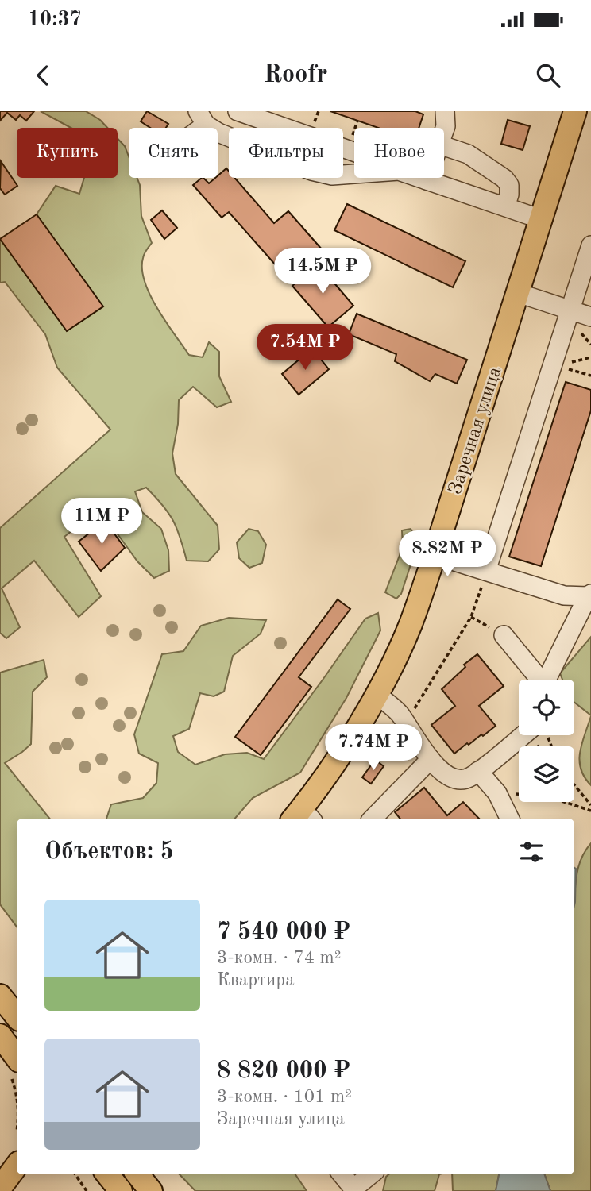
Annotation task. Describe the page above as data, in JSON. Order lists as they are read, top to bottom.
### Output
{
  "streets": {
    "main road": ["Заречная улица"]
  },
  "page": {
    "status": "10:37",
    "header": "Roofr",
    "chip": [
      "Купить",
      "Снять",
      "Фильтры",
      "Новое"
    ],
    "price": [
      "14.5M ₽",
      "7.54M ₽",
      "11M ₽",
      "8.82M ₽",
      "7.74M ₽"
    ],
    "heading": "Объектов: 5",
    "list": [
      {
        "name": "7 540 000 ₽",
        "note": "3-комн. · 74 m² · Квартира"
      },
      {
        "name": "8 820 000 ₽",
        "note": "3-комн. · 101 m² · Заречная улица"
      }
    ]
  }
}
